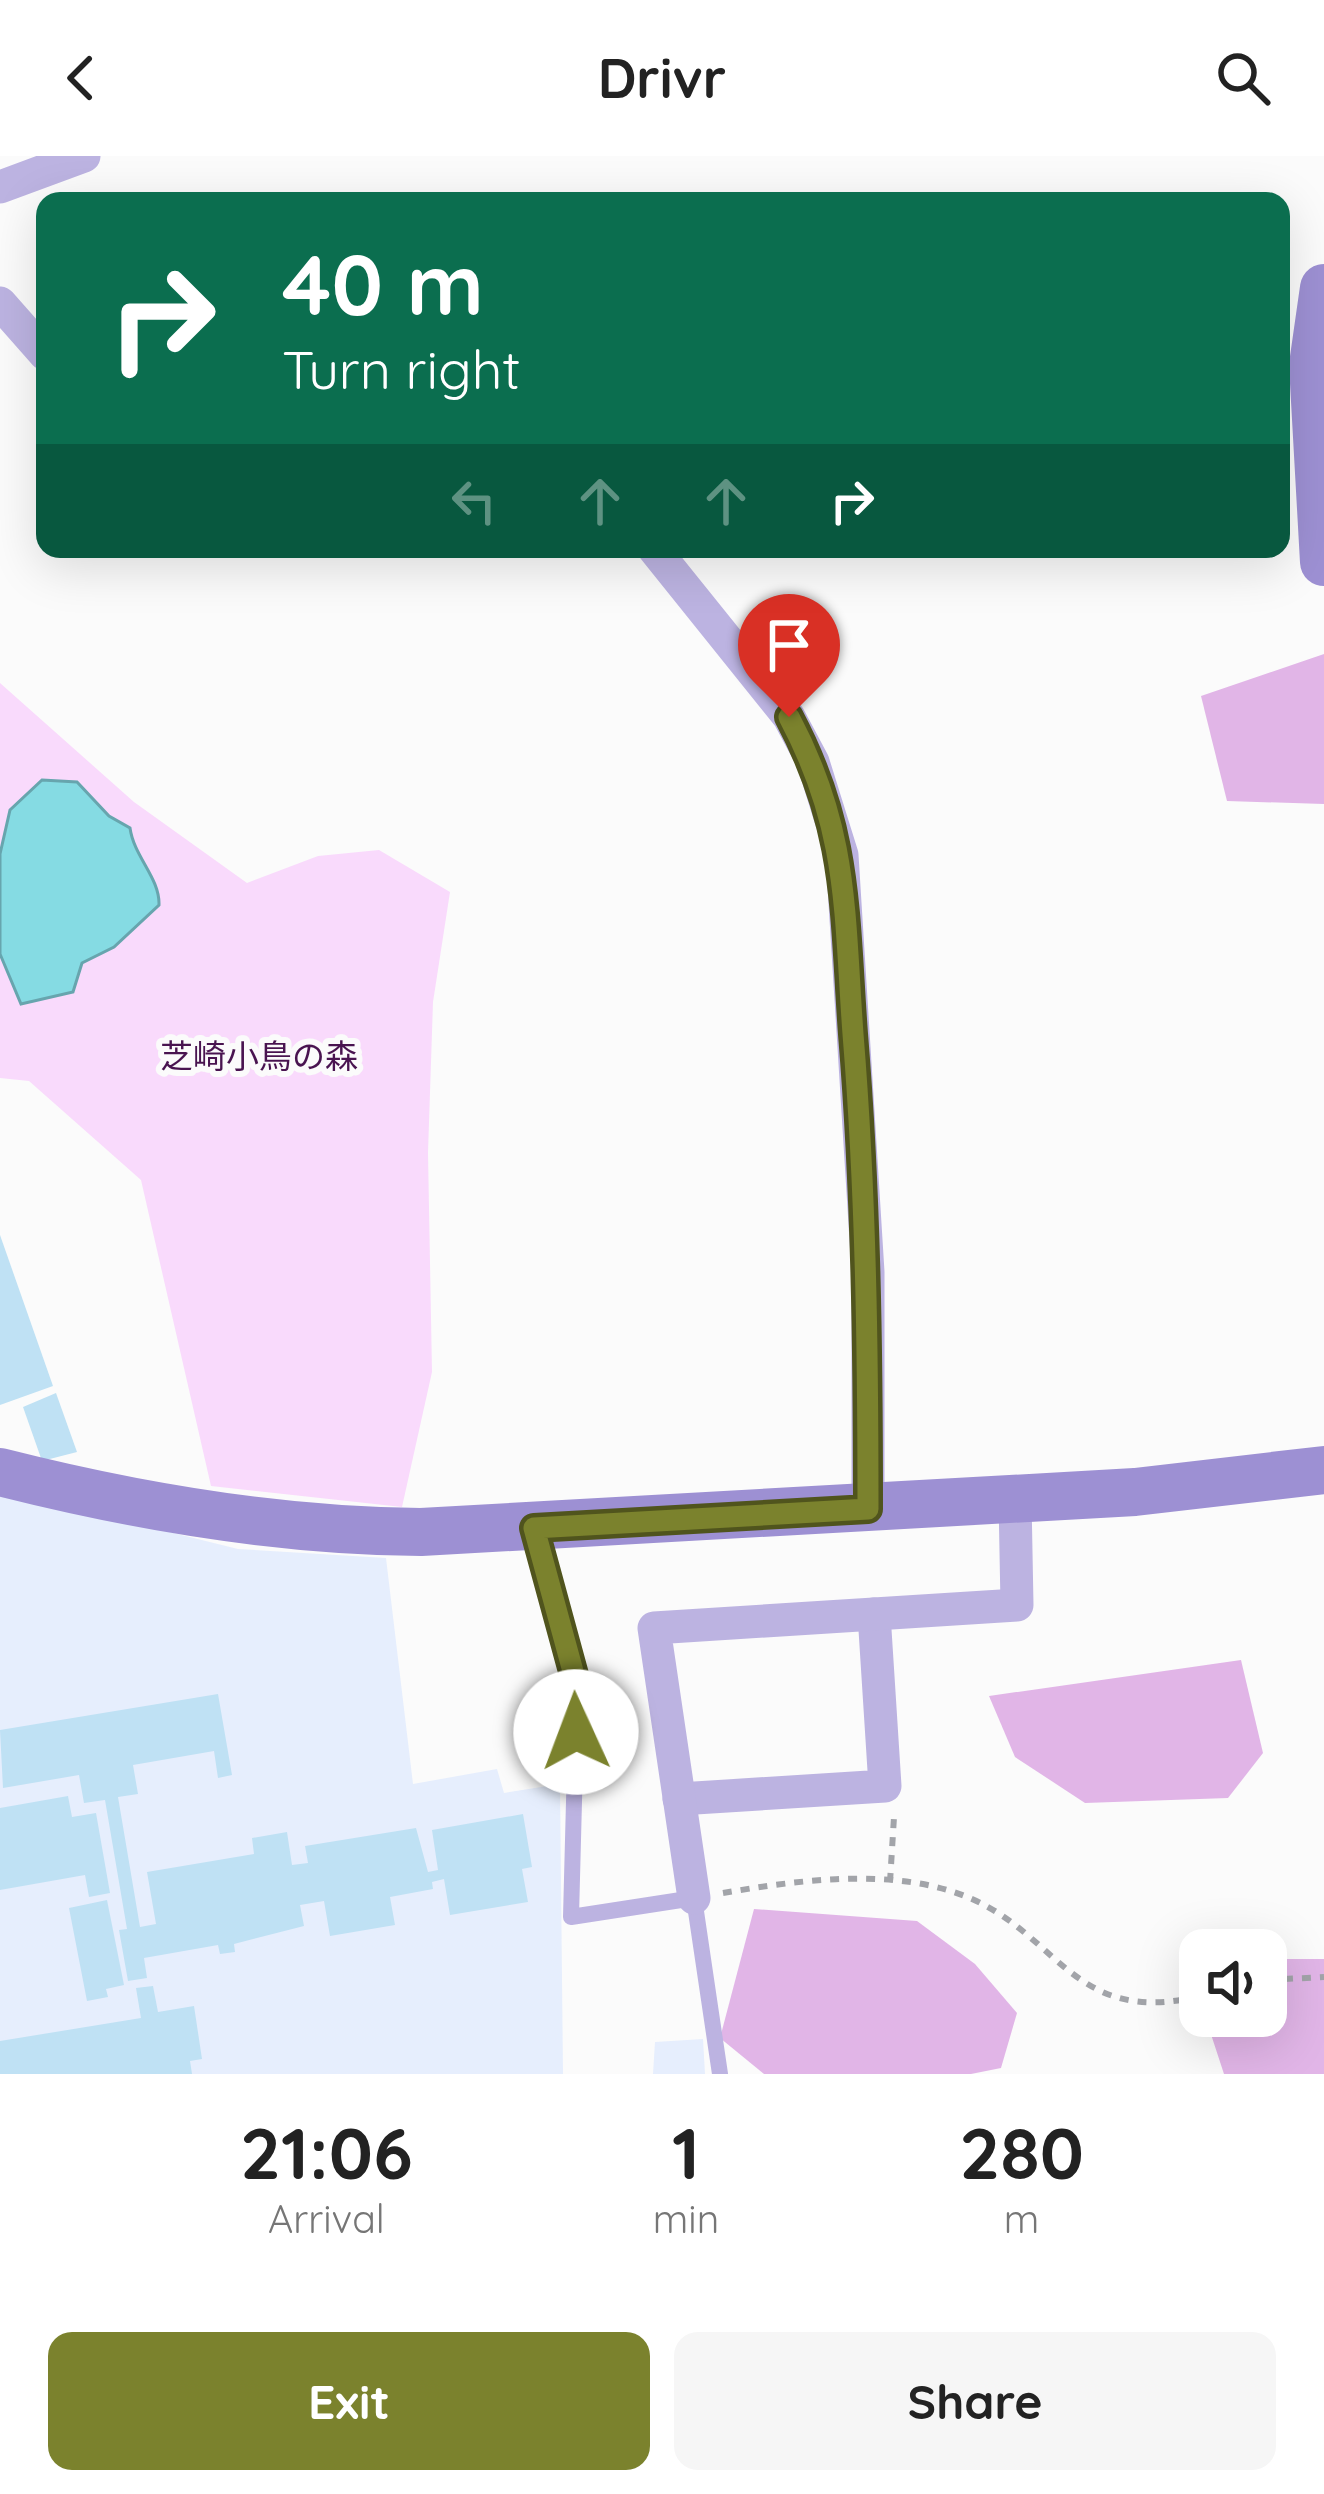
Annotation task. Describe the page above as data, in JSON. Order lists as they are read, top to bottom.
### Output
{
  "parks": ["芝崎小鳥の森"],
  "page": {
    "header": "Drivr",
    "turn": ["40 m", "Turn right"],
    "eta": [
      "21:06",
      "Arrival",
      "1",
      "min",
      "280",
      "m"
    ],
    "buttons": ["Exit", "Share"]
  }
}
